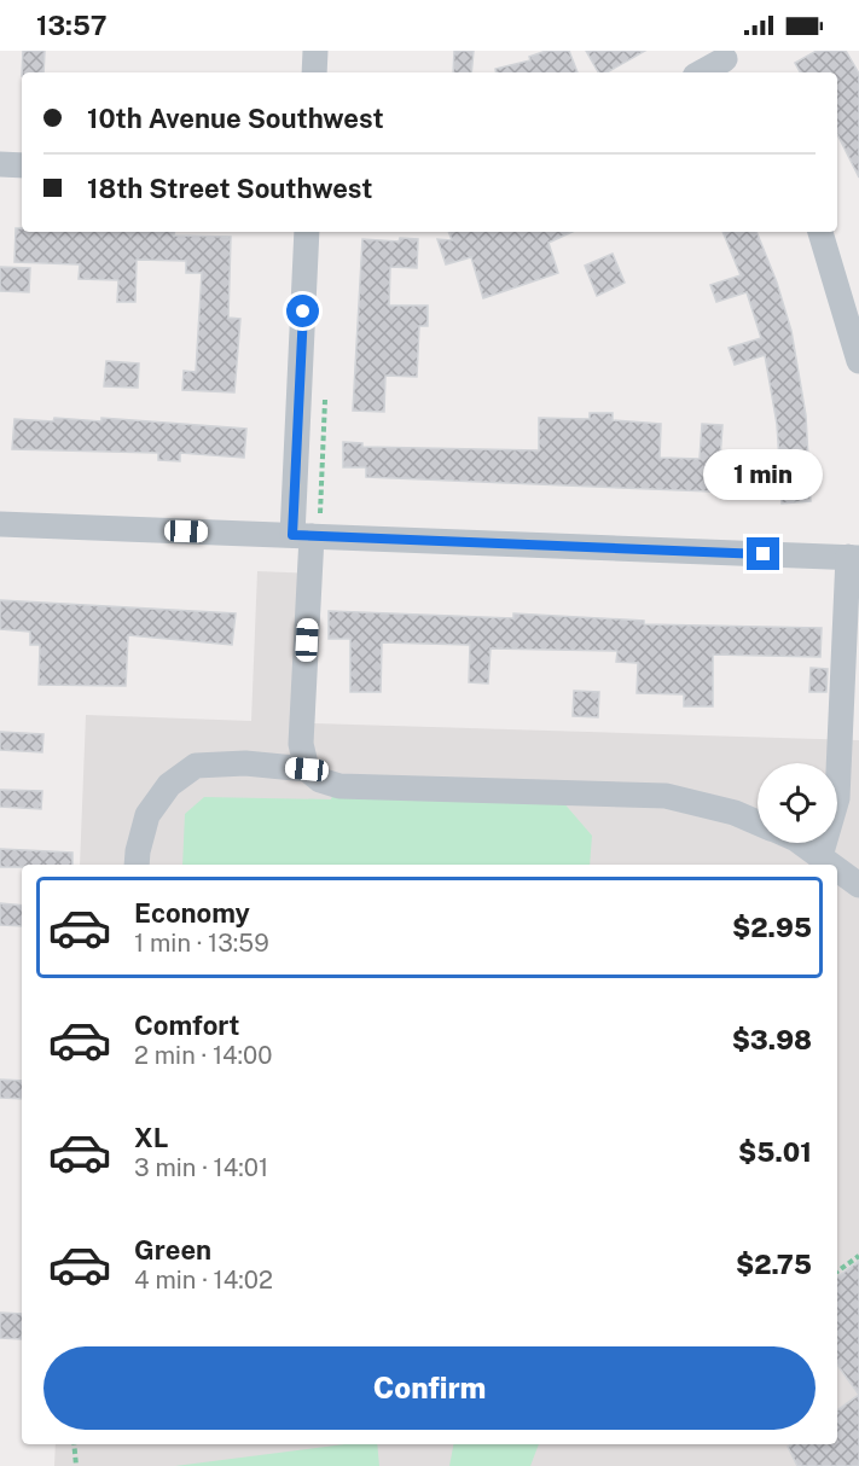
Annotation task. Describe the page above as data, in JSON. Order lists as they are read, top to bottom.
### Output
{
  "page": {
    "status": "13:57",
    "banner": ["10th Avenue Southwest", "18th Street Southwest"],
    "bubble": "1 min",
    "list": [
      {
        "name": "Economy",
        "note": "1 min · 13:59",
        "value": "$2.95"
      },
      {
        "name": "Comfort",
        "note": "2 min · 14:00",
        "value": "$3.98"
      },
      {
        "name": "XL",
        "note": "3 min · 14:01",
        "value": "$5.01"
      },
      {
        "name": "Green",
        "note": "4 min · 14:02",
        "value": "$2.75"
      }
    ],
    "buttons": "Confirm"
  }
}
